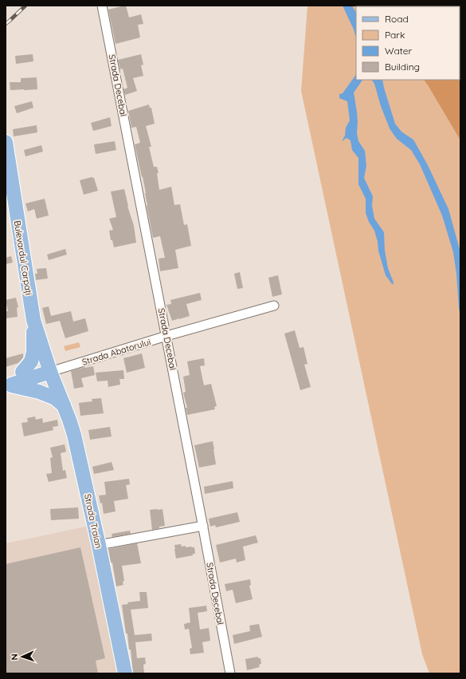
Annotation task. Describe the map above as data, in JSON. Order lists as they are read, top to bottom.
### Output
{
  "streets": {
    "main road": ["Bulevardul Carpați", "Strada Traian"],
    "street": ["Strada Decebal", "Strada Abatorului"]
  },
  "crossings": [
    ["Strada Decebal", "Strada Abatorului"],
    ["Bulevardul Carpați", "Strada Abatorului"],
    ["Bulevardul Carpați", "Strada Traian"],
    ["Strada Abatorului", "Strada Traian"]
  ],
  "legend": [
    "Road",
    "Park",
    "Water",
    "Building"
  ],
  "north": "left"
}
